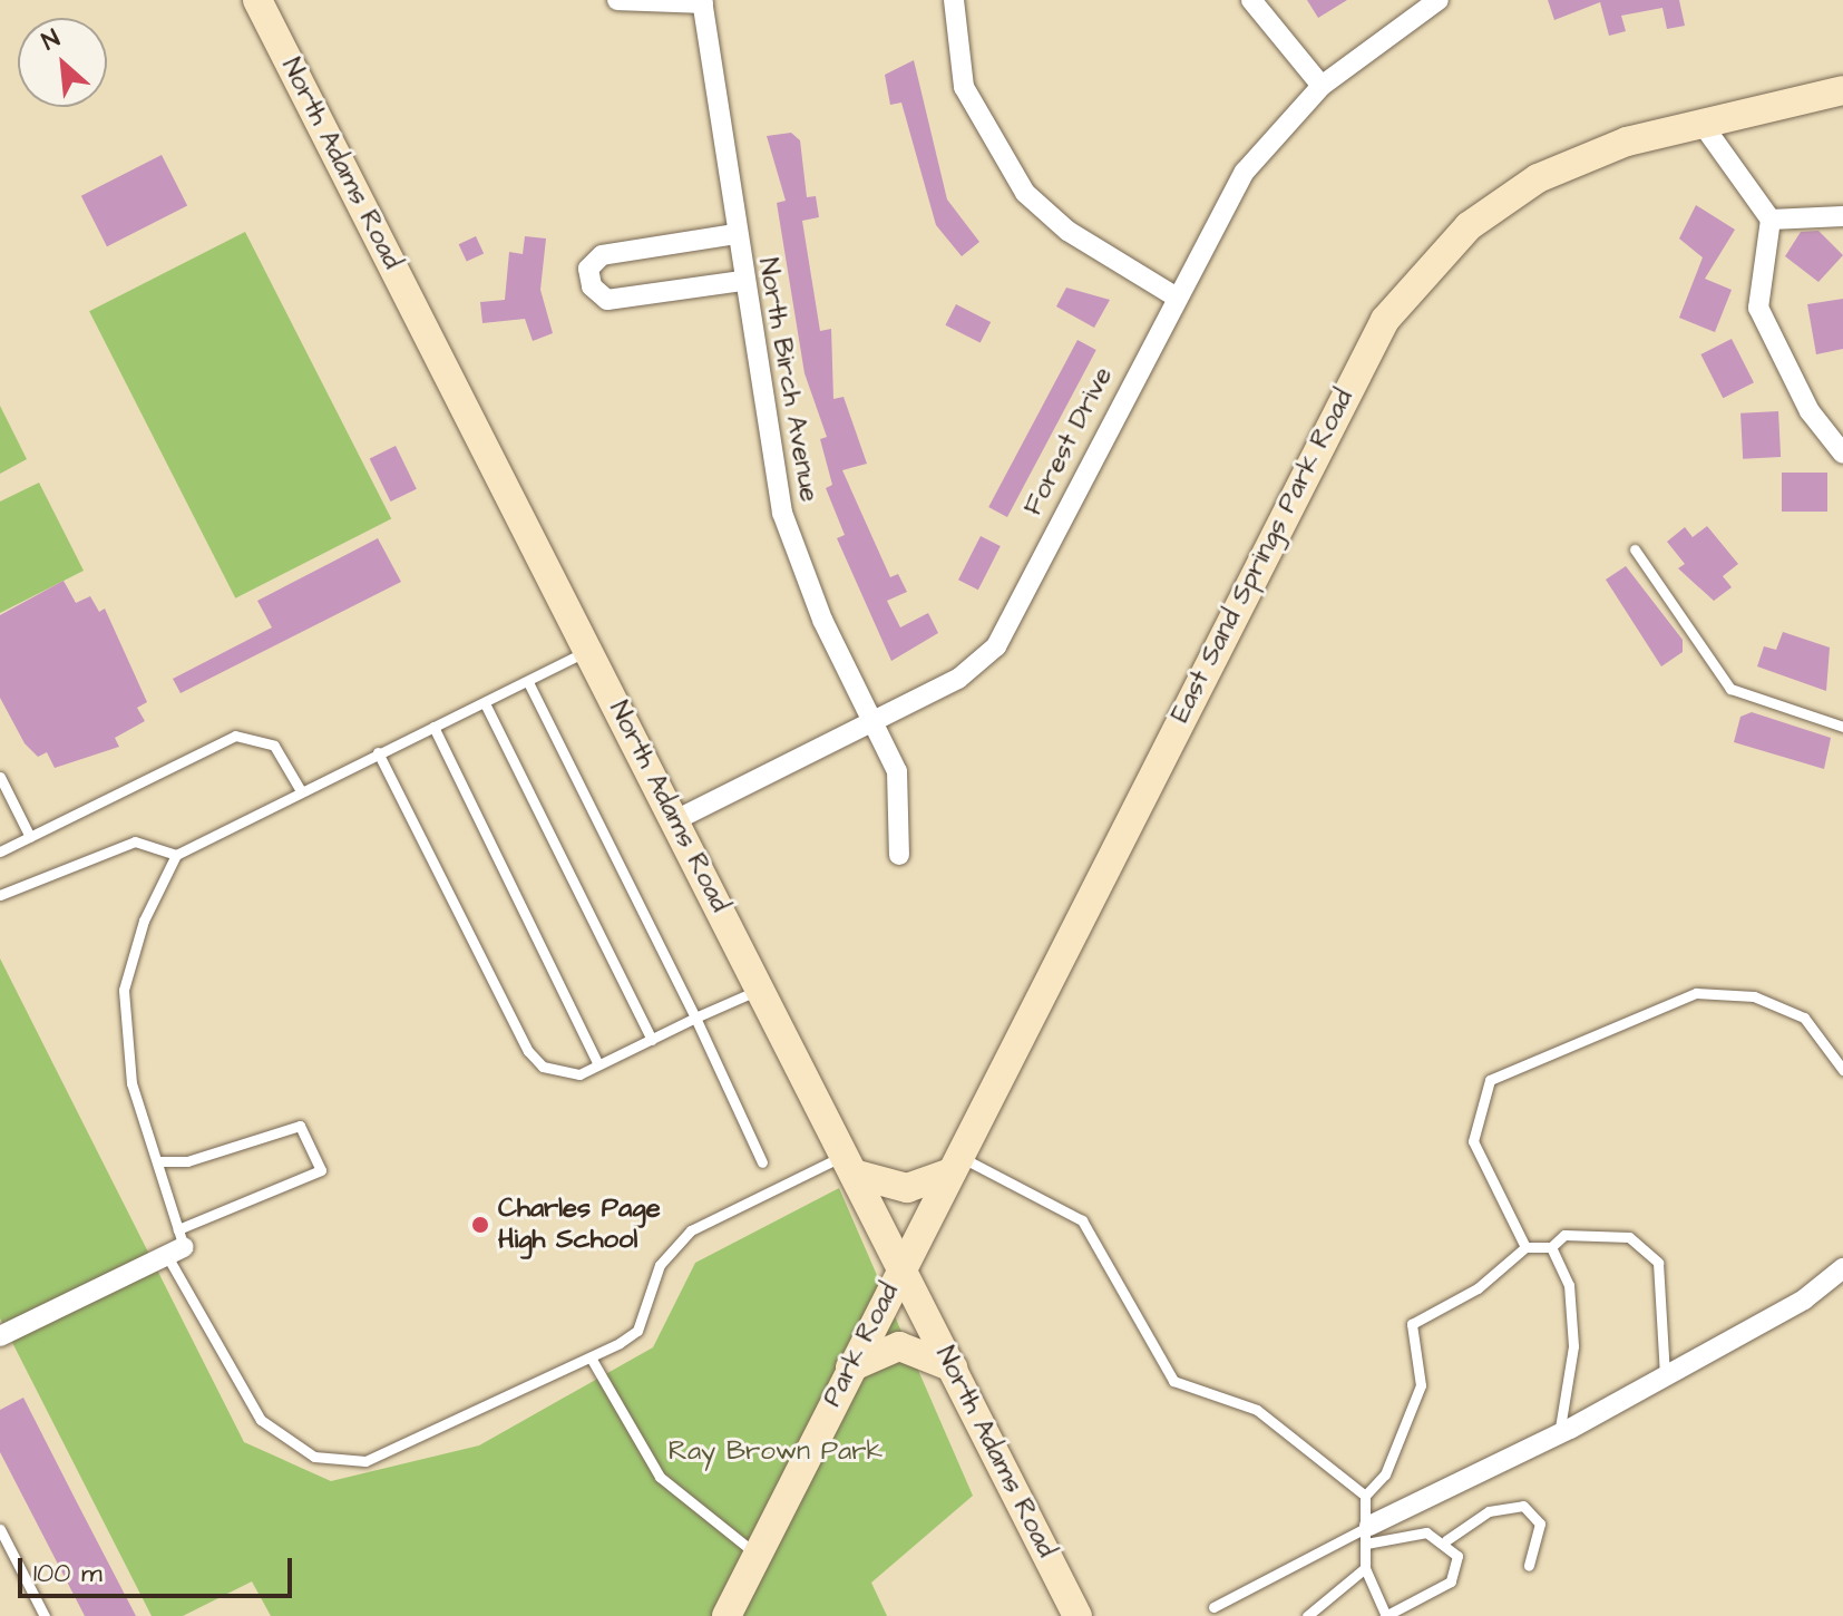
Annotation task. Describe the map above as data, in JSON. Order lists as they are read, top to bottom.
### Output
{
  "streets": {
    "main road": ["North Adams Road", "East Sand Springs Park Road", "Park Road"],
    "street": ["North Birch Avenue", "Forest Drive"]
  },
  "crossings": [
    ["North Adams Road", "Forest Drive"],
    ["North Adams Road", "East Sand Springs Park Road"],
    ["North Adams Road", "Park Road"],
    ["North Birch Avenue", "Forest Drive"],
    ["East Sand Springs Park Road", "Park Road"]
  ],
  "parks": ["Ray Brown Park"],
  "places": ["Charles Page High School"],
  "scale_bar": "100 m",
  "north": "top left"
}
